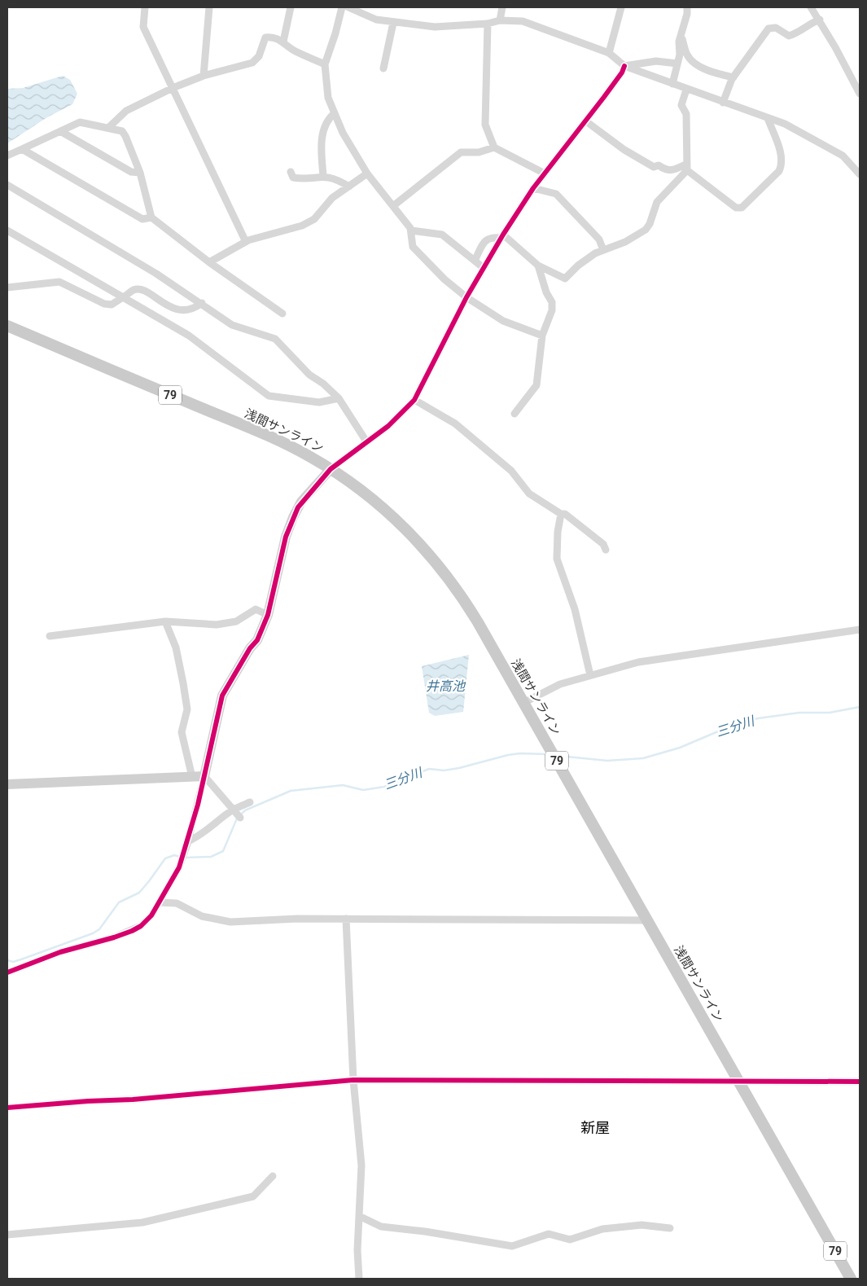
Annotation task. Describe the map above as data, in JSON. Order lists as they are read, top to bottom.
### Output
{
  "streets": {
    "main road": ["79", "浅間サンライン"]
  },
  "districts": ["新屋"],
  "water": ["井高池", "三分川"]
}
